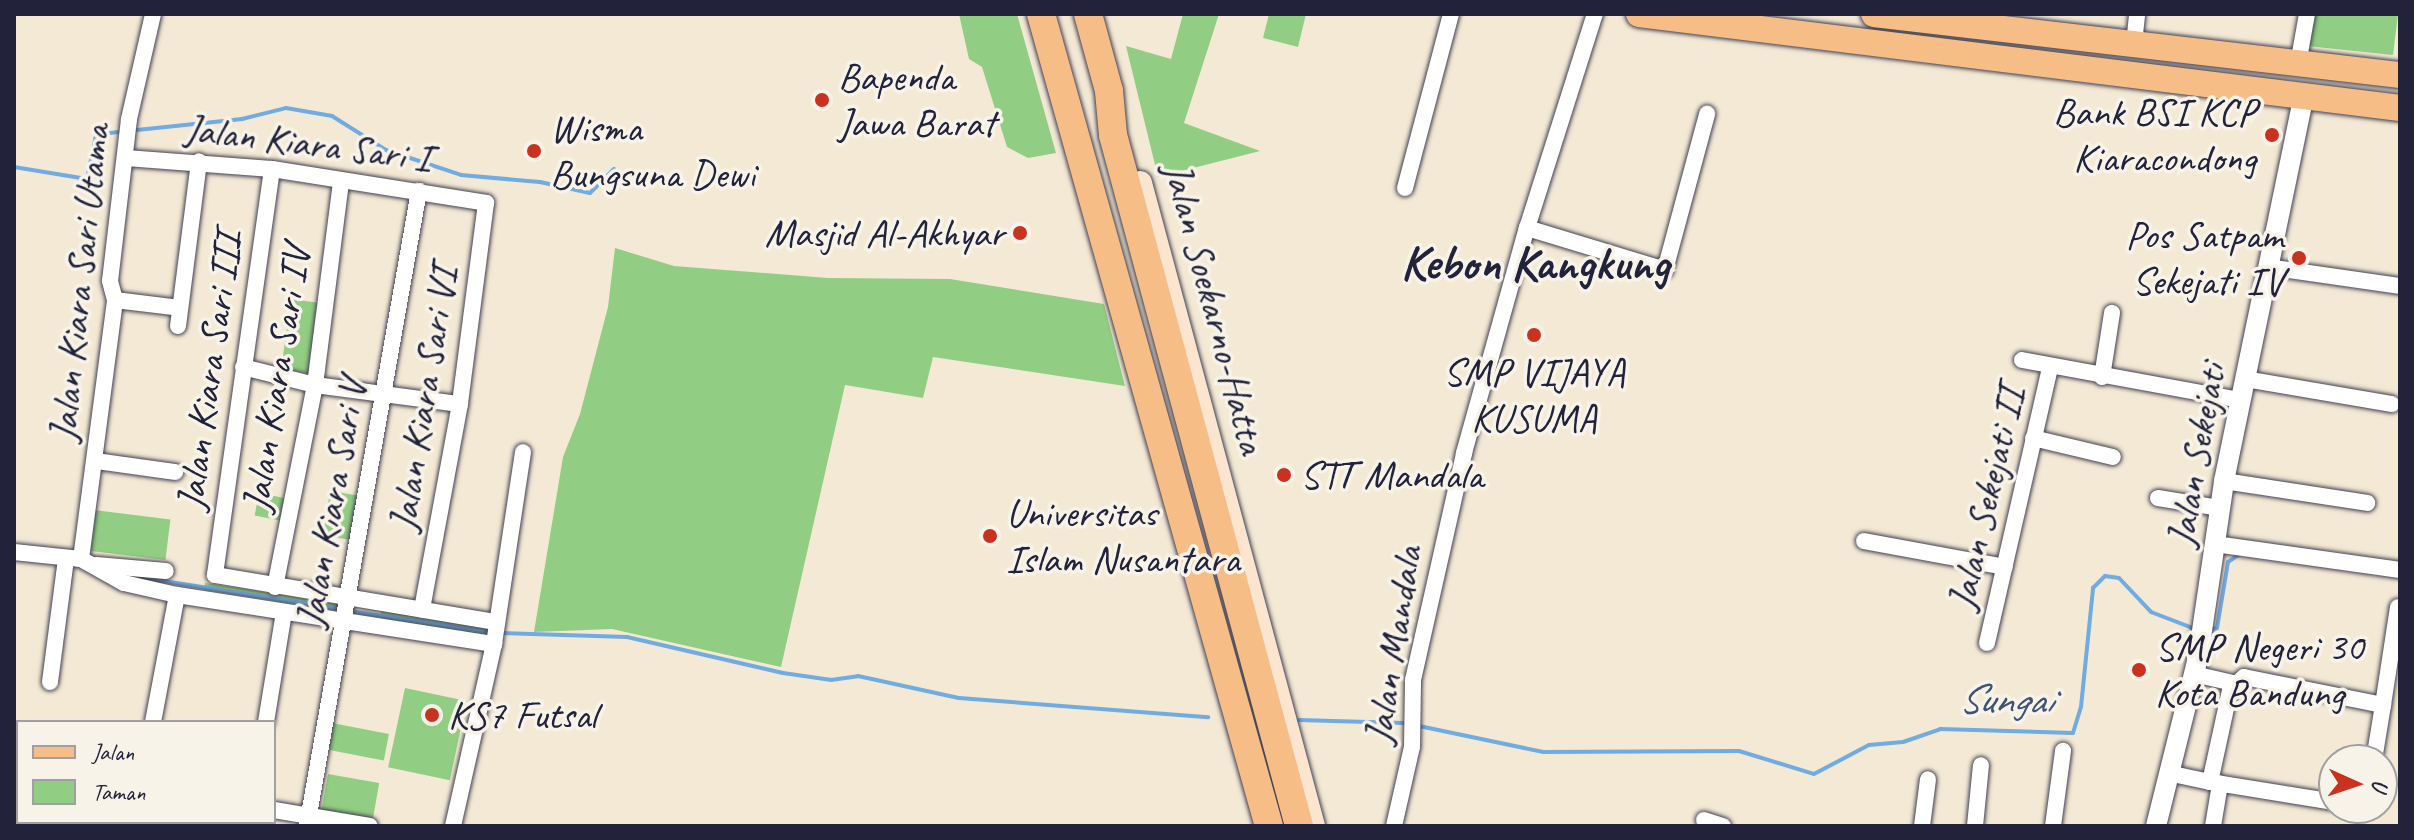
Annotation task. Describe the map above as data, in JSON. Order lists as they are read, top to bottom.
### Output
{
  "streets": {
    "highway": ["Jalan Soekarno-Hatta"],
    "street": [
      "Jalan Kiara Sari I",
      "Jalan Kiara Sari Utama",
      "Jalan Kiara Sari III",
      "Jalan Kiara Sari IV",
      "Jalan Kiara Sari VI",
      "Jalan Sekejati",
      "Jalan Sekejati II",
      "Jalan Kiara Sari V",
      "Jalan Mandala"
    ]
  },
  "crossings": [
    ["Jalan Kiara Sari I", "Jalan Kiara Sari Utama"],
    ["Jalan Kiara Sari I", "Jalan Kiara Sari III"],
    ["Jalan Kiara Sari I", "Jalan Kiara Sari IV"],
    ["Jalan Kiara Sari I", "Jalan Kiara Sari VI"],
    ["Jalan Kiara Sari I", "Jalan Kiara Sari V"],
    ["Jalan Kiara Sari III", "Jalan Kiara Sari IV"]
  ],
  "districts": ["Kebon Kangkung"],
  "water": ["Sungai"],
  "places": [
    "Bapenda Jawa Barat",
    "Bank BSI KCP Kiaracondong",
    "Wisma Bungsuna Dewi",
    "Masjid Al-Akhyar",
    "Pos Satpam Sekejati IV",
    "SMP VIJAYA KUSUMA",
    "STT Mandala",
    "Universitas Islam Nusantara",
    "SMP Negeri 30 Kota Bandung",
    "KS7 Futsal"
  ],
  "legend": ["Jalan", "Taman"],
  "north": "right"
}
